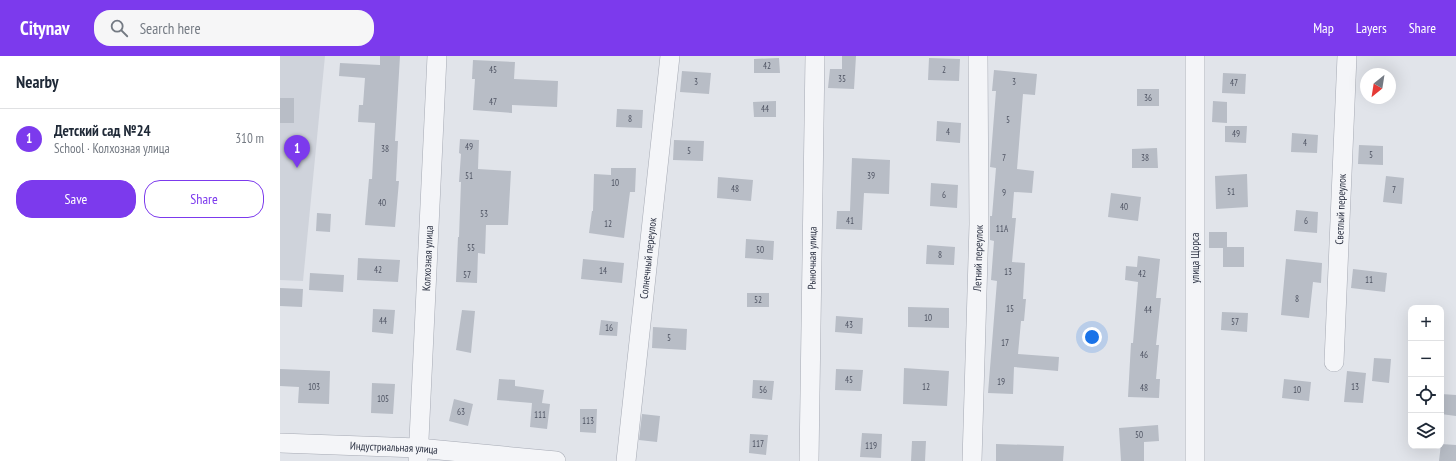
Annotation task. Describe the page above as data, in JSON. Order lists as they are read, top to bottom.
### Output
{
  "streets": {
    "street": [
      "Светлый переулок",
      "Колхозная улица",
      "Солнечный переулок",
      "улица Щорса",
      "Рыночная улица",
      "Летний переулок",
      "Индустриальная улица"
    ]
  },
  "crossings": [
    ["Колхозная улица", "Индустриальная улица"]
  ],
  "house_numbers": [
    "42",
    "45",
    "2",
    "35",
    "3",
    "3",
    "47",
    "36",
    "47",
    "44",
    "8",
    "5",
    "4",
    "49",
    "4",
    "49",
    "38",
    "5",
    "5",
    "7",
    "38",
    "51",
    "39",
    "10",
    "48",
    "7",
    "51",
    "9",
    "6",
    "40",
    "40",
    "53",
    "41",
    "6",
    "12",
    "11А",
    "55",
    "50",
    "8",
    "42",
    "14",
    "13",
    "42",
    "57",
    "11",
    "8",
    "52",
    "15",
    "44",
    "10",
    "44",
    "57",
    "43",
    "16",
    "5",
    "17",
    "46",
    "45",
    "19",
    "103",
    "12",
    "13",
    "48",
    "56",
    "10",
    "105",
    "63",
    "111",
    "113",
    "50",
    "117",
    "119"
  ],
  "north": "bottom left",
  "page": {
    "header": "Citynav",
    "search": "Search here",
    "nav": ["Map", "Layers", "Share"],
    "heading": "Nearby",
    "list": [
      {
        "mark": "1",
        "name": "Детский сад №24",
        "note": "School · Колхозная улица",
        "value": "310 m"
      }
    ],
    "pins": "1",
    "buttons": ["Save", "Share"],
    "map_buttons": ["+", "−"]
  }
}
